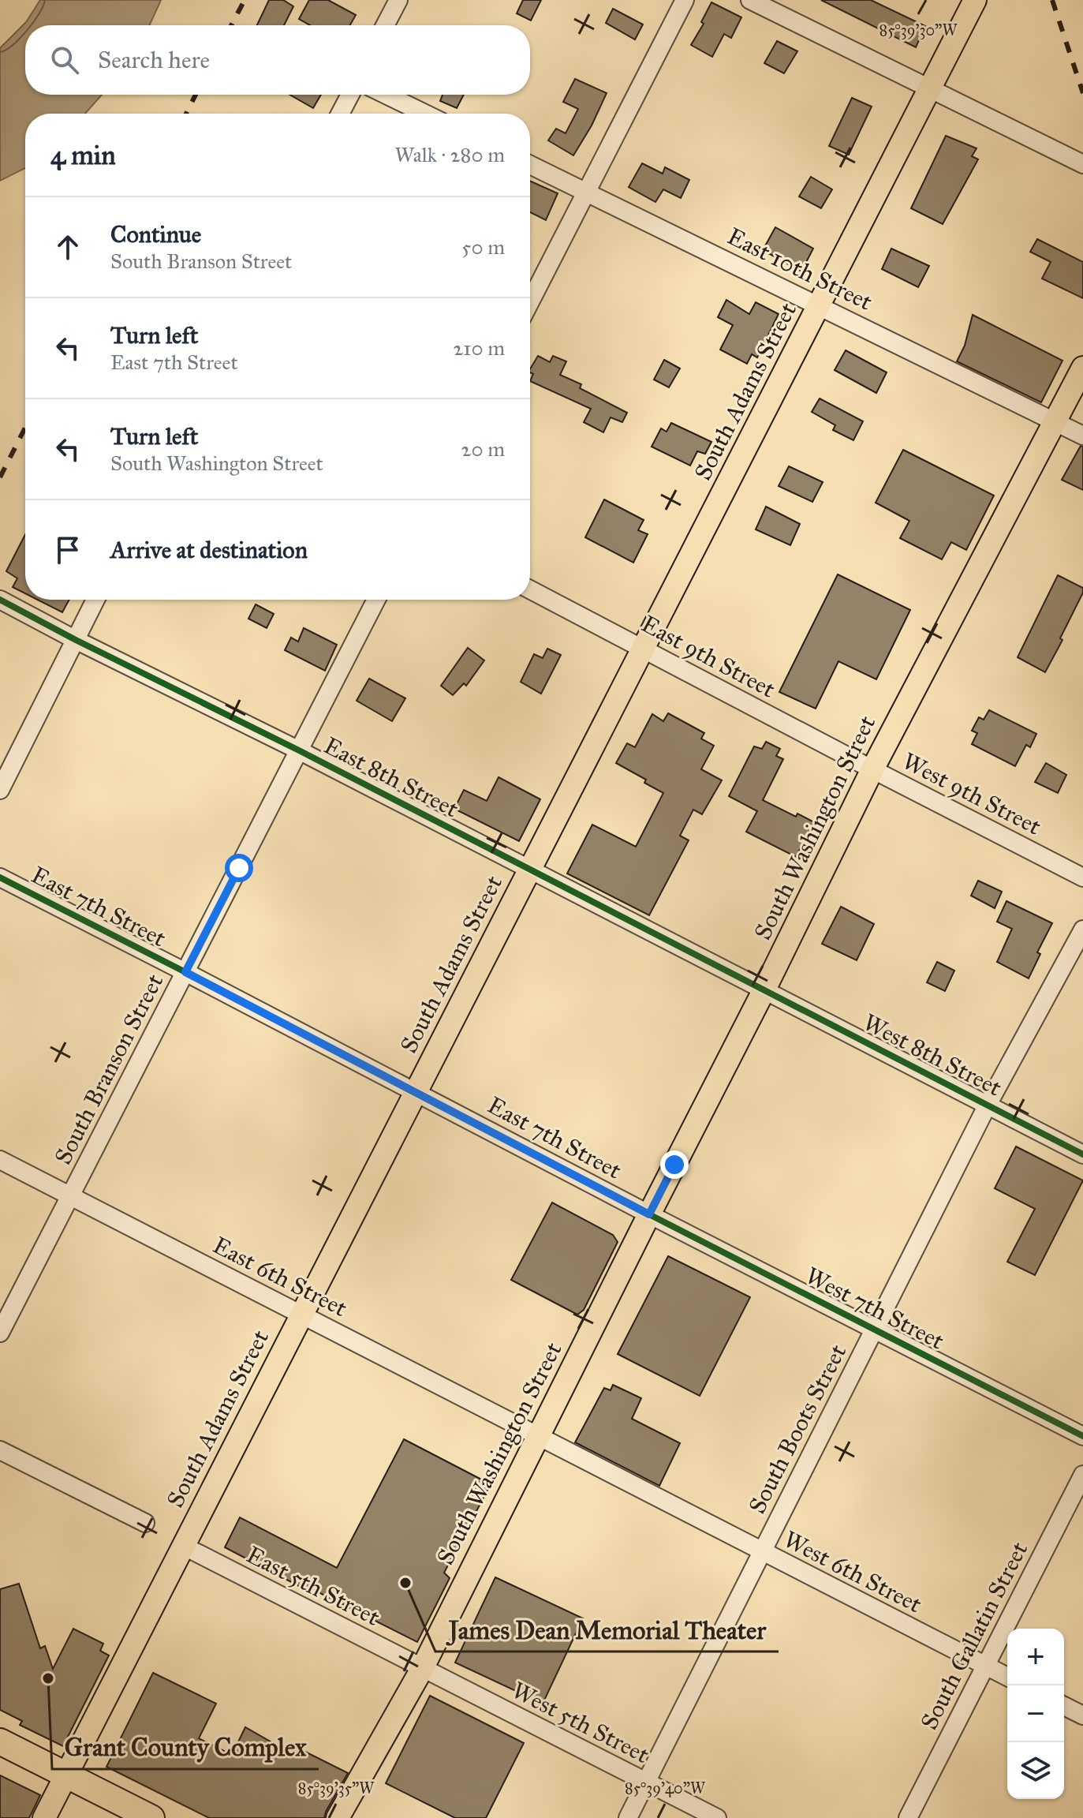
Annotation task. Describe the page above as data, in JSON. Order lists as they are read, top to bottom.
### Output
{
  "streets": {
    "main road": ["South Adams Street", "South Washington Street"],
    "street": [
      "East 10th Street",
      "East 9th Street",
      "East 8th Street",
      "West 9th Street",
      "East 7th Street",
      "West 8th Street",
      "South Branson Street",
      "East 6th Street",
      "West 7th Street",
      "South Boots Street",
      "West 6th Street",
      "East 5th Street",
      "South Gallatin Street",
      "West 5th Street"
    ]
  },
  "crossings": [
    ["East 10th Street", "South Adams Street"],
    ["East 10th Street", "South Washington Street"],
    ["South Adams Street", "East 9th Street"],
    ["South Adams Street", "East 8th Street"],
    ["South Adams Street", "East 7th Street"],
    ["South Adams Street", "East 6th Street"],
    ["South Adams Street", "East 5th Street"],
    ["East 9th Street", "West 9th Street"],
    ["East 9th Street", "South Washington Street"],
    ["East 8th Street", "South Washington Street"],
    ["East 8th Street", "West 8th Street"],
    ["East 8th Street", "South Branson Street"],
    ["West 9th Street", "South Washington Street"],
    ["South Washington Street", "East 7th Street"],
    ["South Washington Street", "West 8th Street"],
    ["South Washington Street", "East 6th Street"],
    ["South Washington Street", "West 7th Street"],
    ["South Washington Street", "West 6th Street"],
    ["South Washington Street", "East 5th Street"],
    ["South Washington Street", "West 5th Street"],
    ["East 7th Street", "South Branson Street"],
    ["East 7th Street", "West 7th Street"],
    ["West 8th Street", "South Boots Street"],
    ["South Branson Street", "East 6th Street"],
    ["East 6th Street", "West 6th Street"],
    ["West 7th Street", "South Boots Street"],
    ["South Boots Street", "West 6th Street"],
    ["South Boots Street", "West 5th Street"],
    ["West 6th Street", "South Gallatin Street"],
    ["East 5th Street", "West 5th Street"]
  ],
  "places": ["James Dean Memorial Theater", "Grant County Complex"],
  "page": {
    "search": "Search here",
    "heading": ["4 min", "Walk · 280 m"],
    "list": [
      ["Continue", "South Branson Street", "50 m"],
      ["Turn left", "East 7th Street", "210 m"],
      ["Turn left", "South Washington Street", "20 m"],
      "Arrive at destination"
    ],
    "map_buttons": ["+", "−"]
  },
  "coordinates": ["85°39'30\"W", "85°39'35\"W", "85°39'40\"W"]
}
